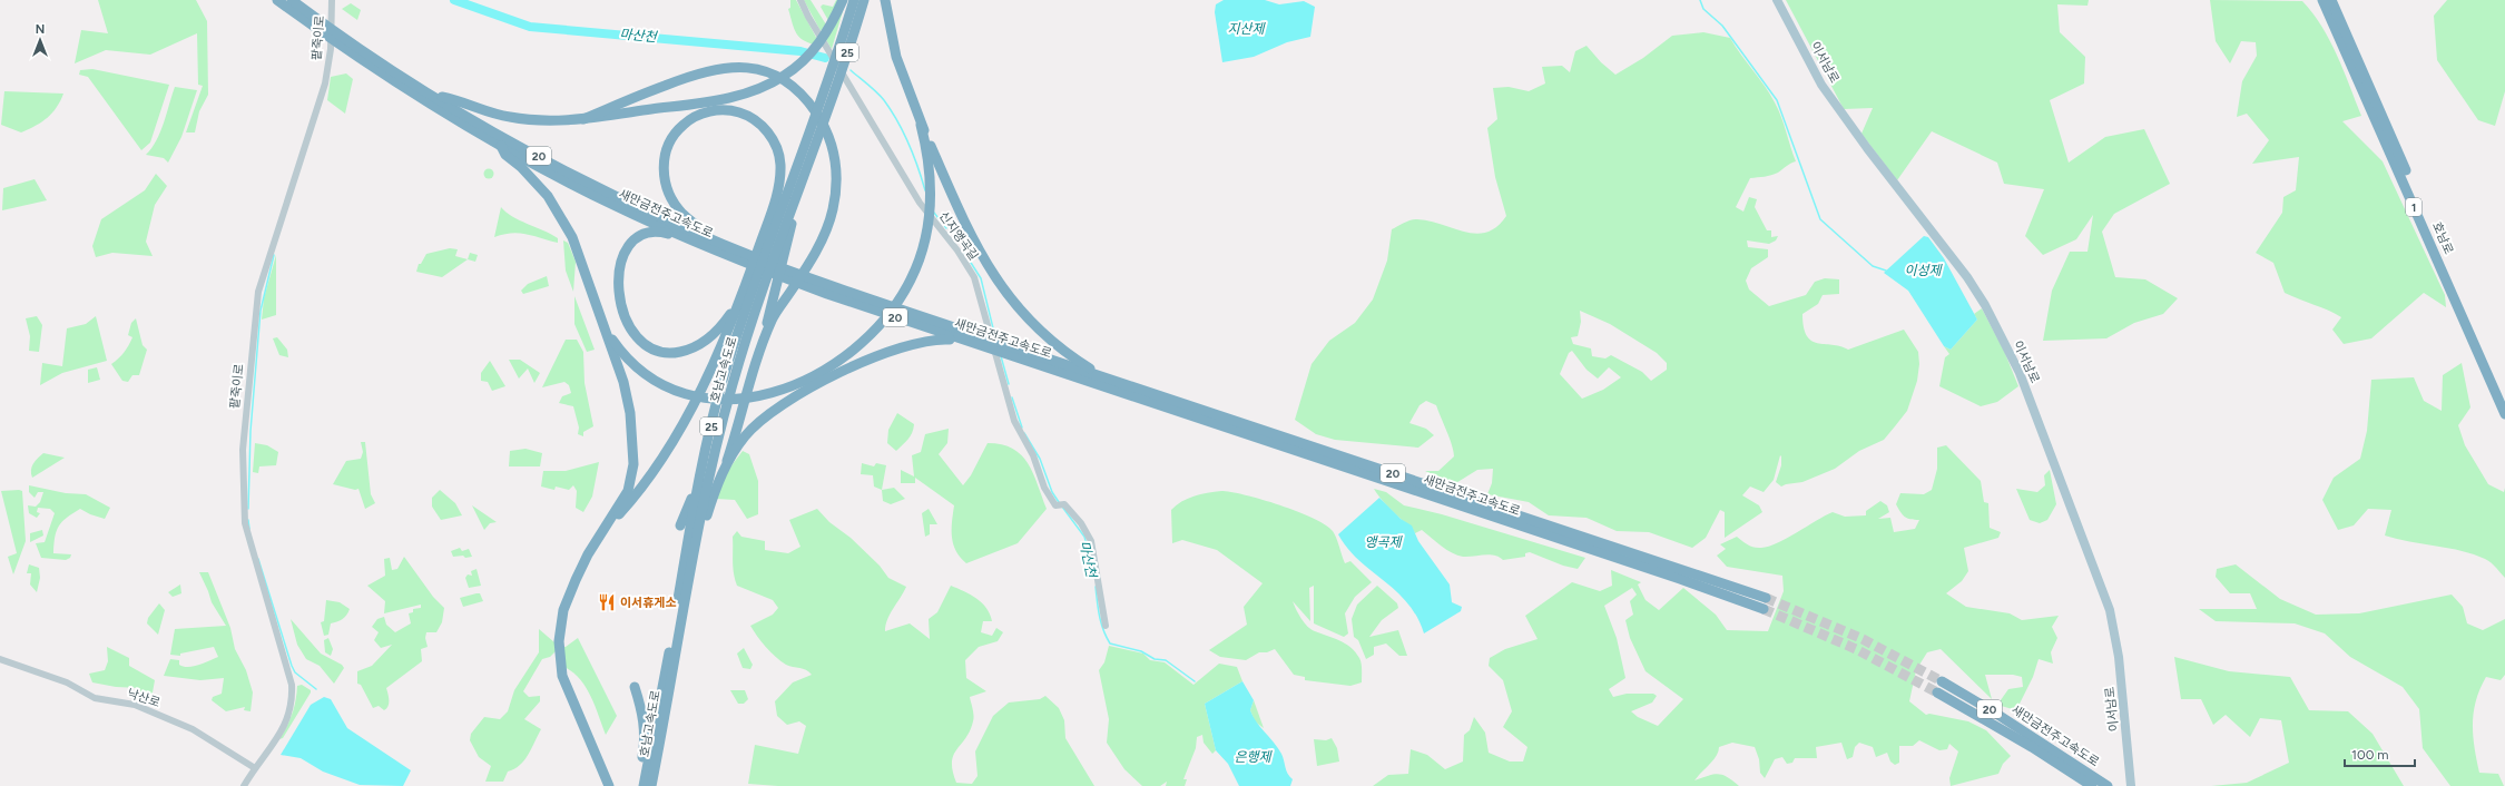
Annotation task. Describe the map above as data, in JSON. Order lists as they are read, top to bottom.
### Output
{
  "streets": {
    "highway": [
      "25",
      "20",
      "1",
      "새만금전주고속도로",
      "호남로",
      "호남고속도로"
    ],
    "main road": ["이서남로"],
    "street": ["팥죽이로", "신지앵곡길", "낙산로"]
  },
  "crossings": [
    ["팥죽이로", "낙산로"]
  ],
  "water": [
    "지산제",
    "마산천",
    "이성제",
    "앵곡제",
    "은행제"
  ],
  "places": {
    "restaurant": ["이서휴게소"]
  },
  "scale_bar": "100 m",
  "north": "top"
}
